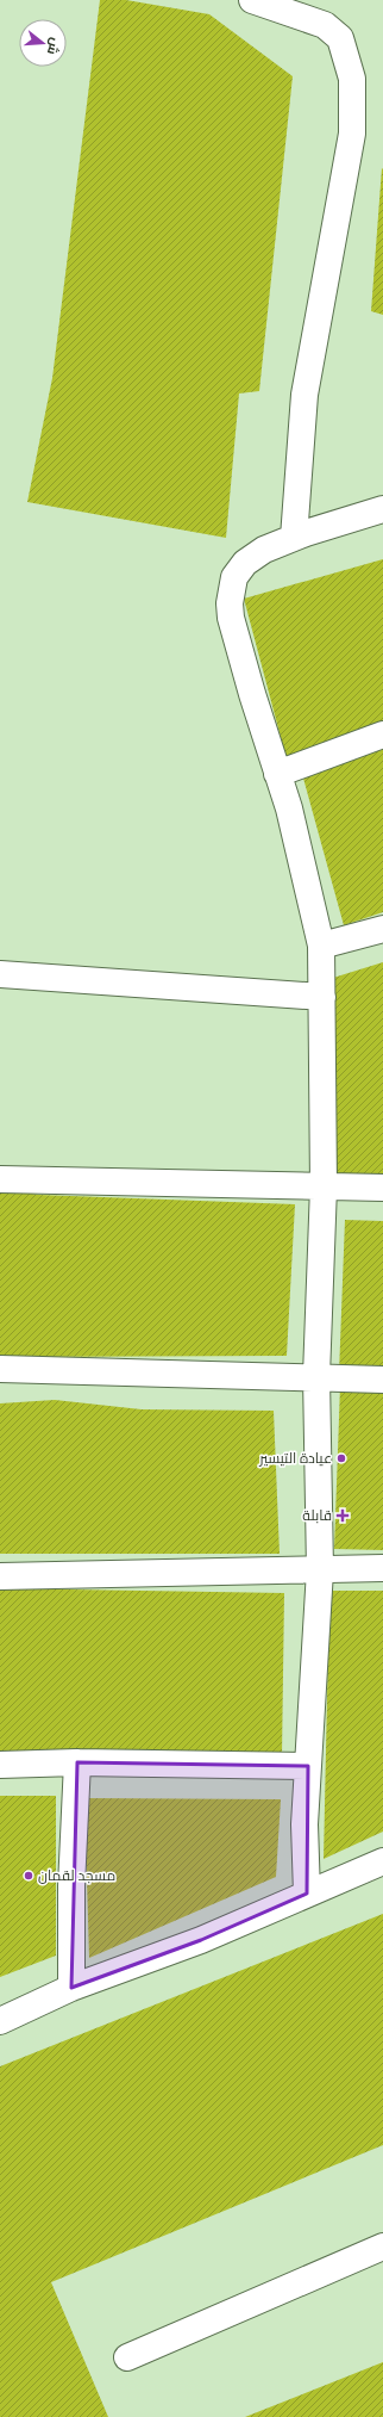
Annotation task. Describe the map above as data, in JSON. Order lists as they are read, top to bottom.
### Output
{
  "places": {
    "other": ["عيادة التيسير", "مسجد لقمان"],
    "health": ["قابلة"]
  },
  "north": "right"
}
